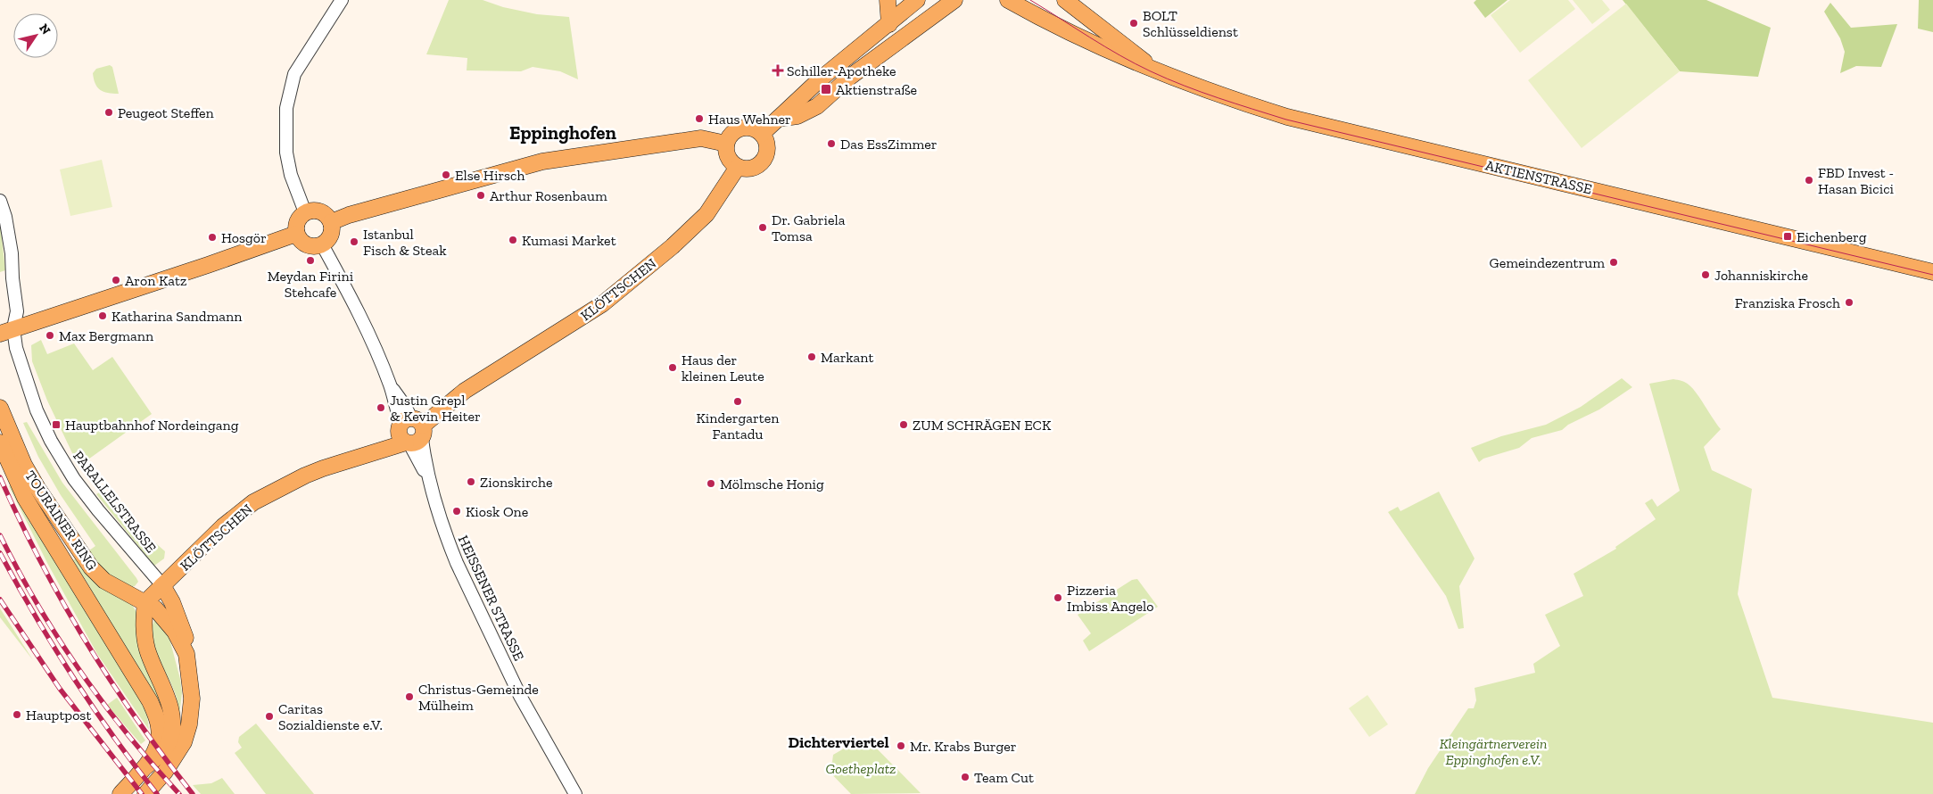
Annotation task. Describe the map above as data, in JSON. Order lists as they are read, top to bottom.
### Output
{
  "streets": {
    "main road": ["AKTIENSTRASSE", "KLÖTTSCHEN", "TOURAINER RING"],
    "street": ["PARALLELSTRASSE", "HEISSENER STRASSE"]
  },
  "crossings": [
    ["KLÖTTSCHEN", "PARALLELSTRASSE"],
    ["KLÖTTSCHEN", "TOURAINER RING"],
    ["KLÖTTSCHEN", "HEISSENER STRASSE"]
  ],
  "districts": ["Eppinghofen", "Dichterviertel"],
  "parks": ["Kleingärtnerverein Eppinghofen e.V.", "Goetheplatz"],
  "places": {
    "other": [
      "BOLT Schlüsseldienst",
      "Peugeot Steffen",
      "Haus Wehner",
      "Das EssZimmer",
      "Else Hirsch",
      "FBD Invest - Hasan Bicici",
      "Arthur Rosenbaum",
      "Dr. Gabriela Tomsa",
      "Hosgör",
      "Kumasi Market",
      "Istanbul Fisch & Steak",
      "Meydan Firini Stehcafe",
      "Gemeindezentrum",
      "Johanniskirche",
      "Aron Katz",
      "Franziska Frosch",
      "Katharina Sandmann",
      "Max Bergmann",
      "Markant",
      "Haus der kleinen Leute",
      "Kindergarten Fantadu",
      "Justin Grepl & Kevin Heiter",
      "ZUM SCHRÄGEN ECK",
      "Zionskirche",
      "Mölmsche Honig",
      "Kiosk One",
      "Pizzeria Imbiss Angelo",
      "Christus-Gemeinde Mülheim",
      "Hauptpost",
      "Caritas Sozialdienste e.V.",
      "Mr. Krabs Burger",
      "Team Cut"
    ],
    "health": ["Schiller-Apotheke"],
    "transit": ["Aktienstraße", "Eichenberg", "Hauptbahnhof Nordeingang"]
  },
  "north": "top right"
}
